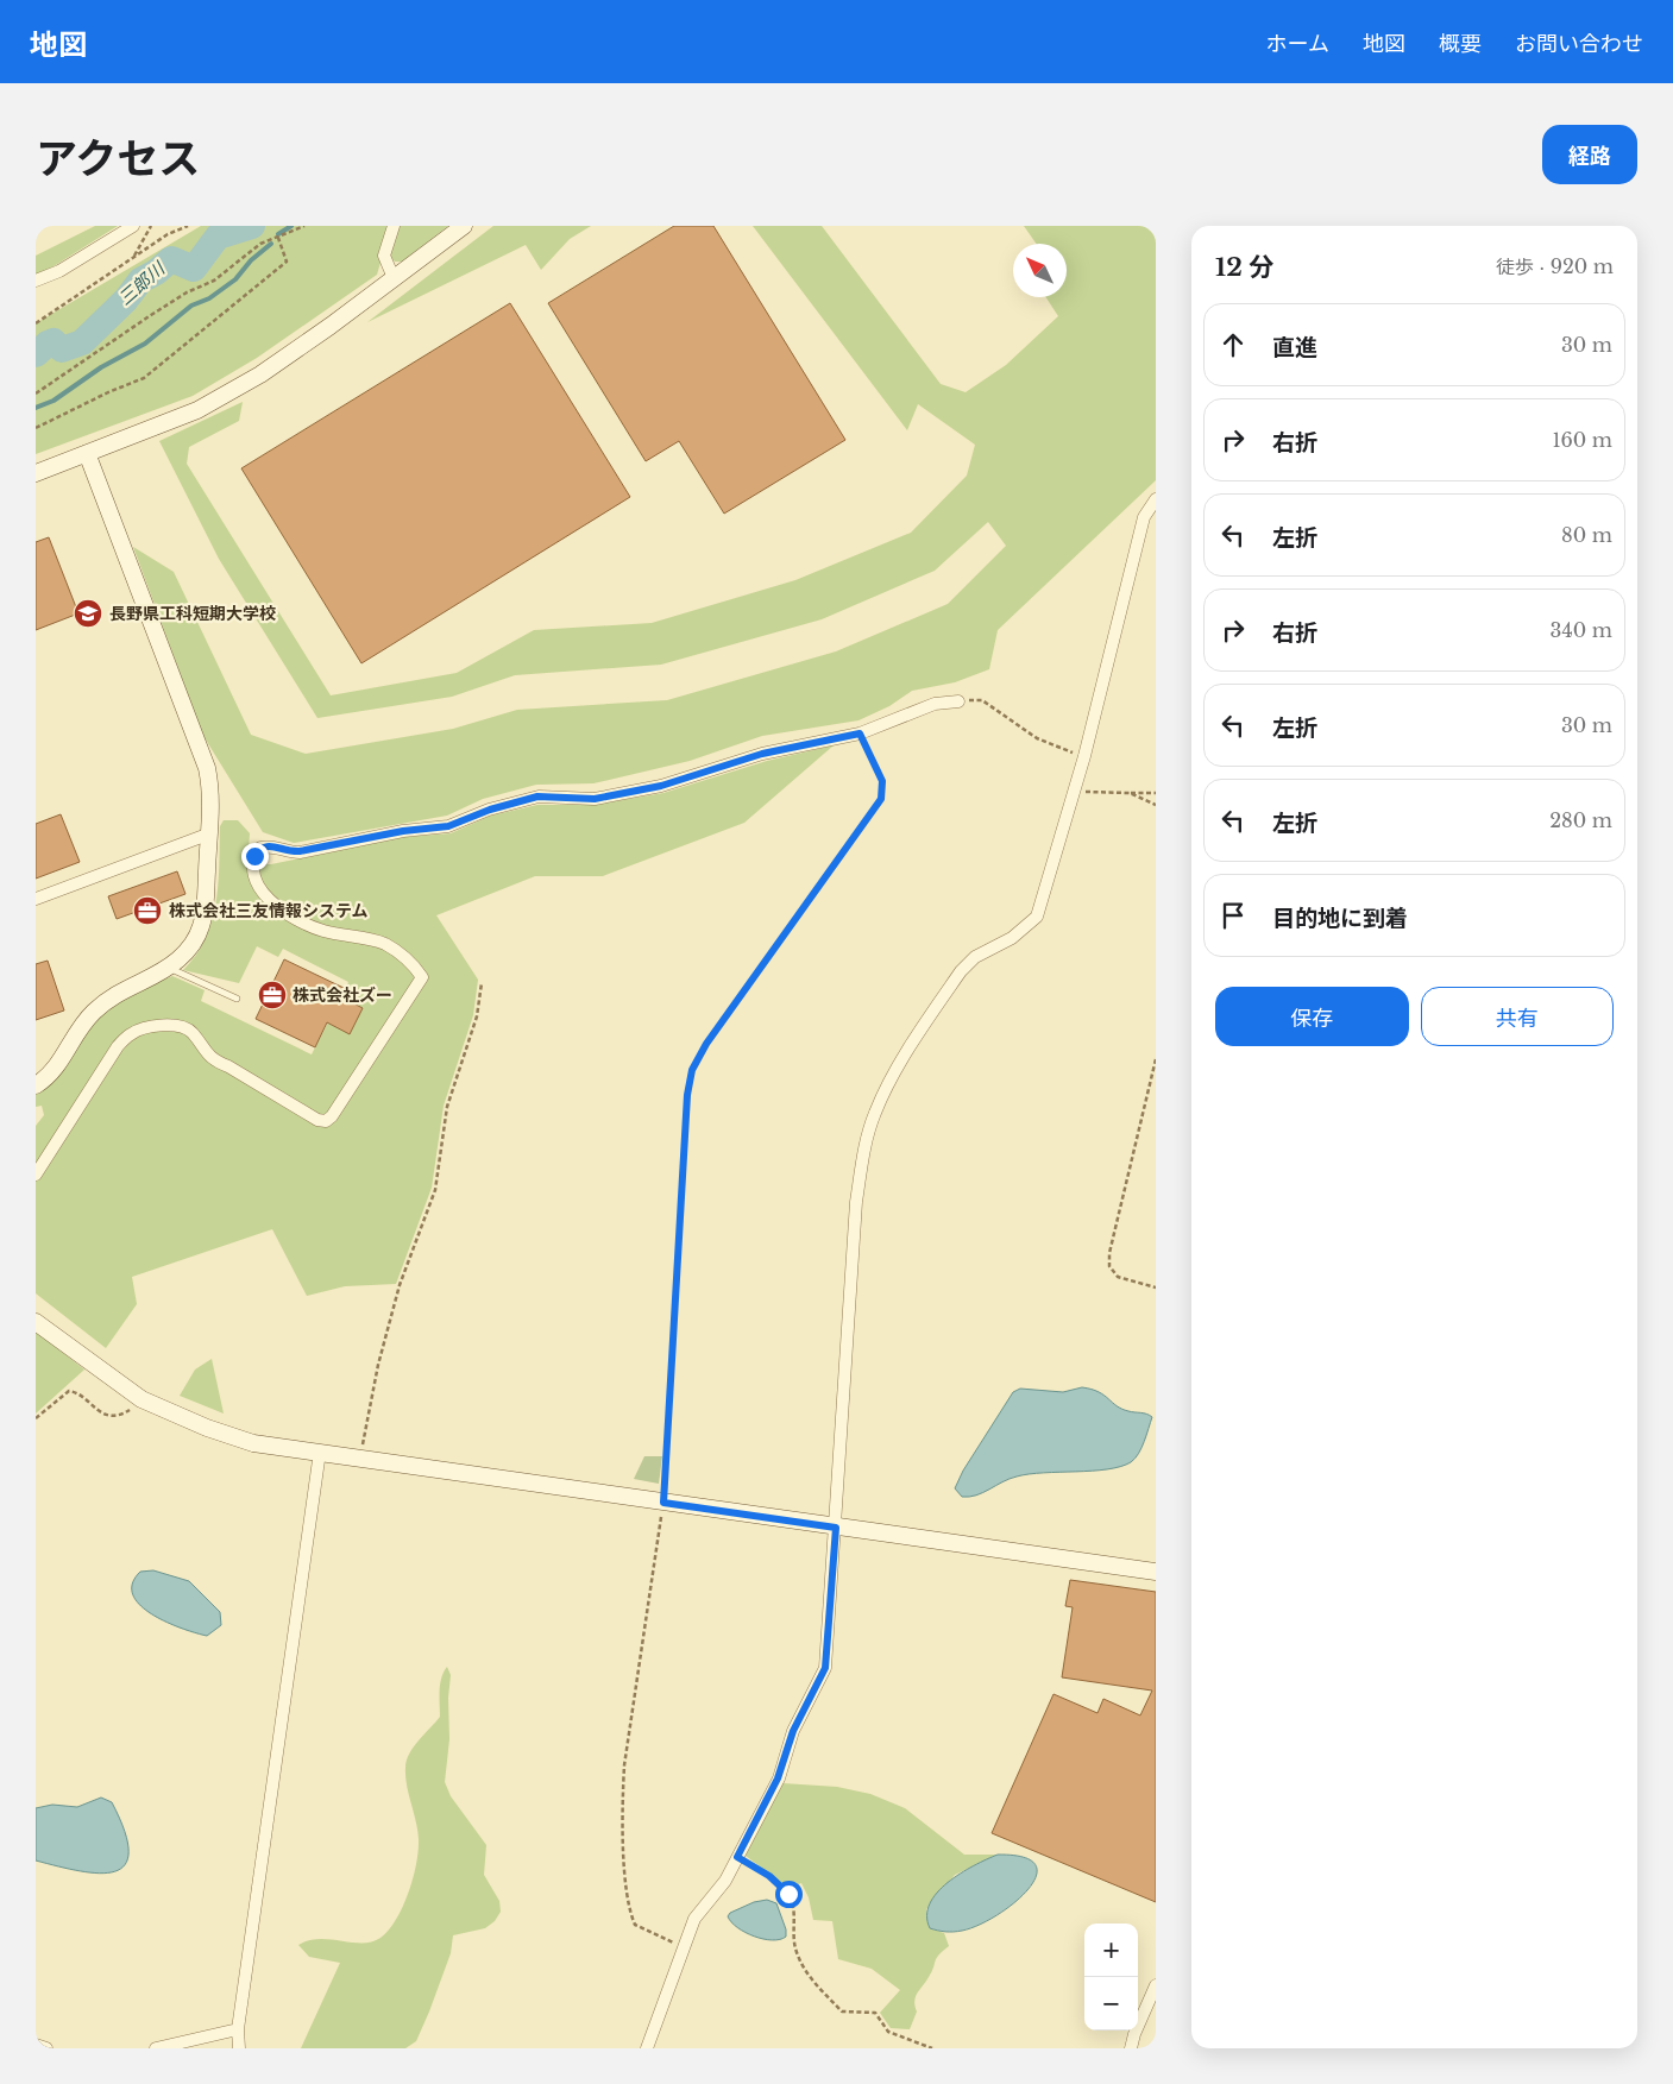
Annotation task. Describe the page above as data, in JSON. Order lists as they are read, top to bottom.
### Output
{
  "water": ["三郎川"],
  "places": {
    "school or university": ["長野県工科短期大学校"],
    "office": ["株式会社三友情報システム", "株式会社ズー"]
  },
  "north": "top left",
  "page": {
    "header": "地図",
    "nav": [
      "ホーム",
      "地図",
      "概要",
      "お問い合わせ"
    ],
    "title": "アクセス",
    "buttons": [
      "経路",
      ["保存", "共有"]
    ],
    "heading": ["12 分", "徒歩 · 920 m"],
    "list": [
      ["直進", "30 m"],
      ["右折", "160 m"],
      ["左折", "80 m"],
      ["右折", "340 m"],
      ["左折", "30 m"],
      ["左折", "280 m"],
      "目的地に到着"
    ],
    "map_buttons": ["+", "−"]
  }
}
